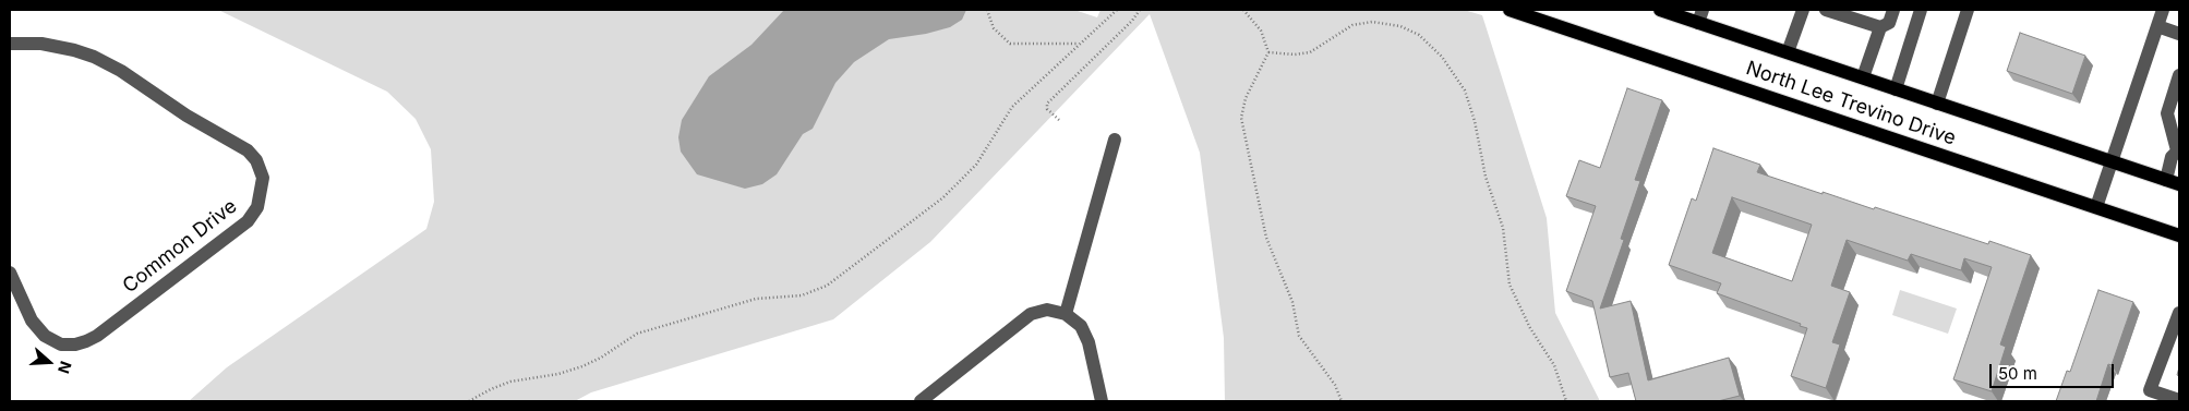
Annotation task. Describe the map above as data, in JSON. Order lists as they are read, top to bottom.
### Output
{
  "streets": {
    "main road": ["North Lee Trevino Drive"],
    "street": ["Common Drive"]
  },
  "scale_bar": "50 m",
  "north": "right"
}
